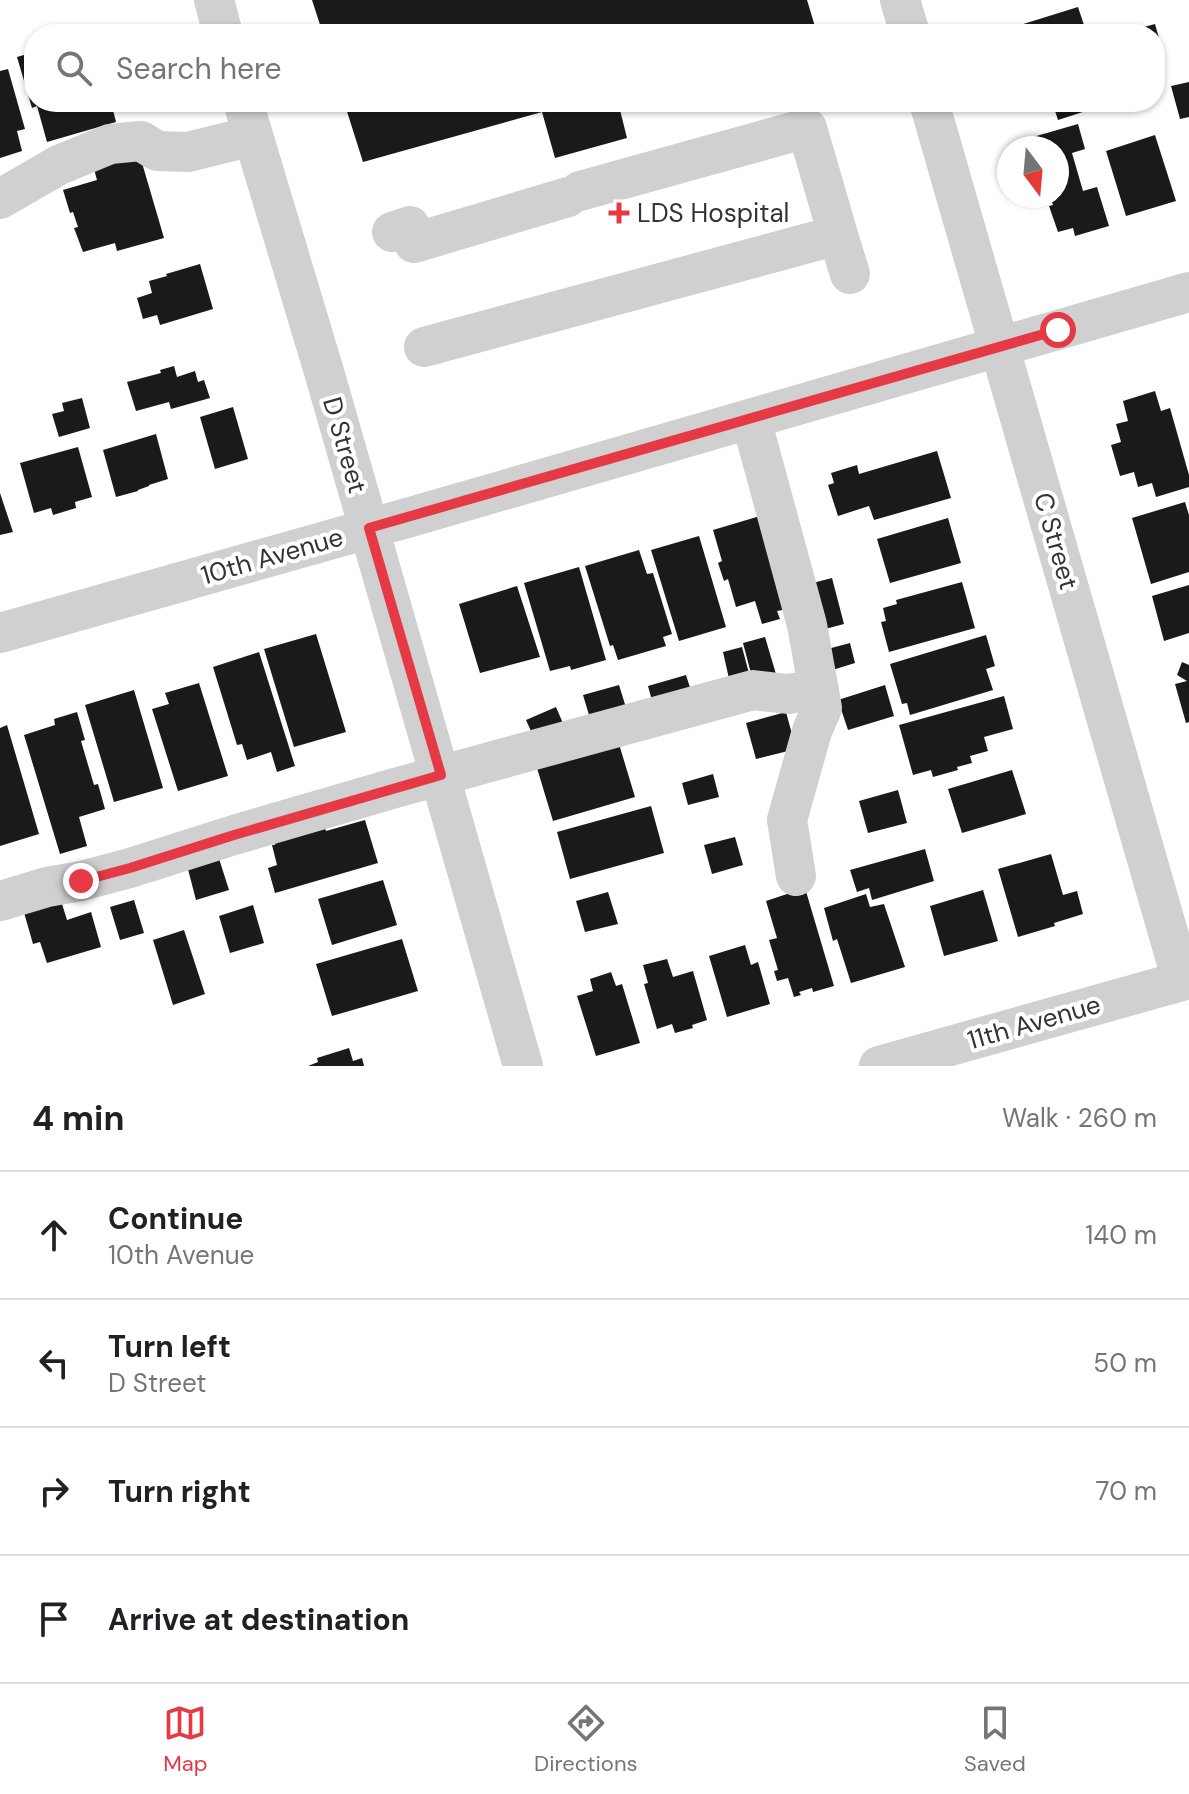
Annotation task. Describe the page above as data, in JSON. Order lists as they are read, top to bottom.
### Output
{
  "streets": {
    "street": [
      "D Street",
      "C Street",
      "10th Avenue",
      "11th Avenue"
    ]
  },
  "crossings": [
    ["D Street", "10th Avenue"],
    ["C Street", "10th Avenue"],
    ["C Street", "11th Avenue"]
  ],
  "places": {
    "health": ["LDS Hospital"]
  },
  "north": "bottom",
  "page": {
    "search": "Search here",
    "heading": ["4 min", "Walk · 260 m"],
    "list": [
      ["Continue", "10th Avenue", "140 m"],
      ["Turn left", "D Street", "50 m"],
      ["Turn right", "70 m"],
      "Arrive at destination"
    ],
    "nav": ["Map", "Directions", "Saved"]
  }
}
